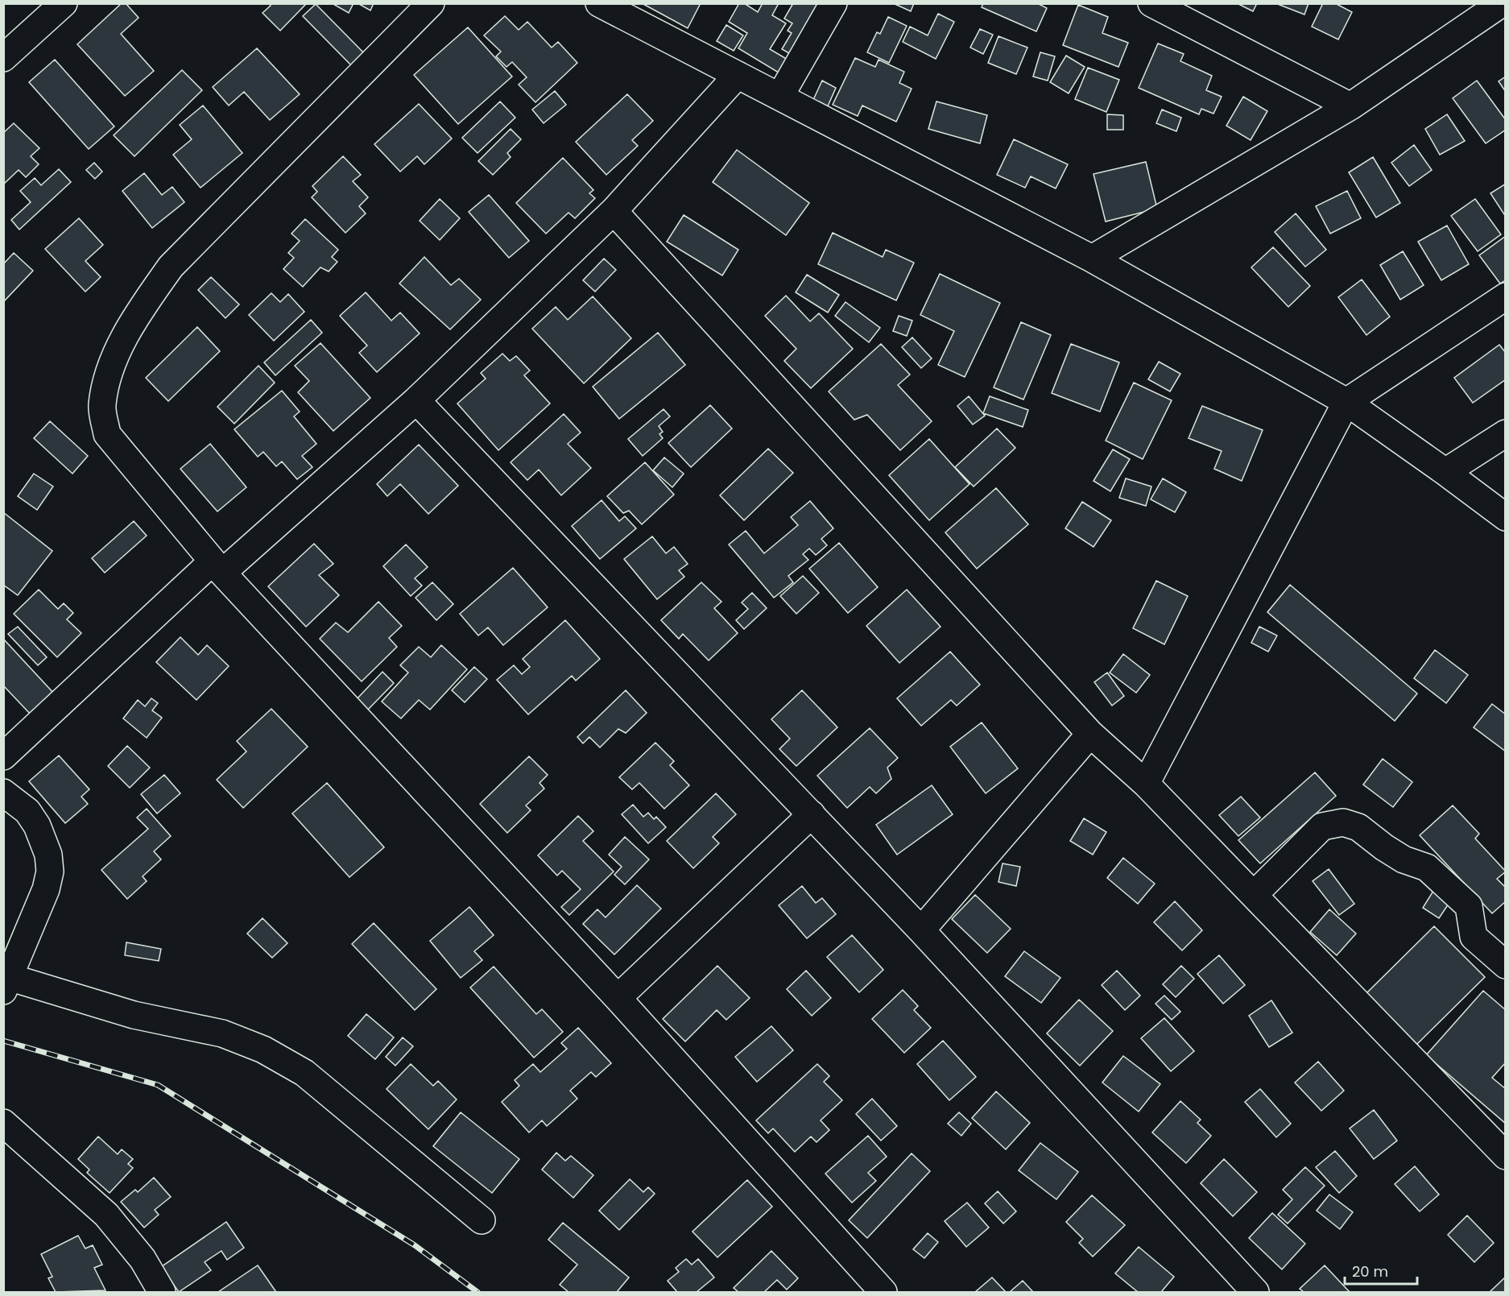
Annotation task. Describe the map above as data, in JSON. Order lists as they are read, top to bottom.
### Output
{
  "scale_bar": "20 m"
}
